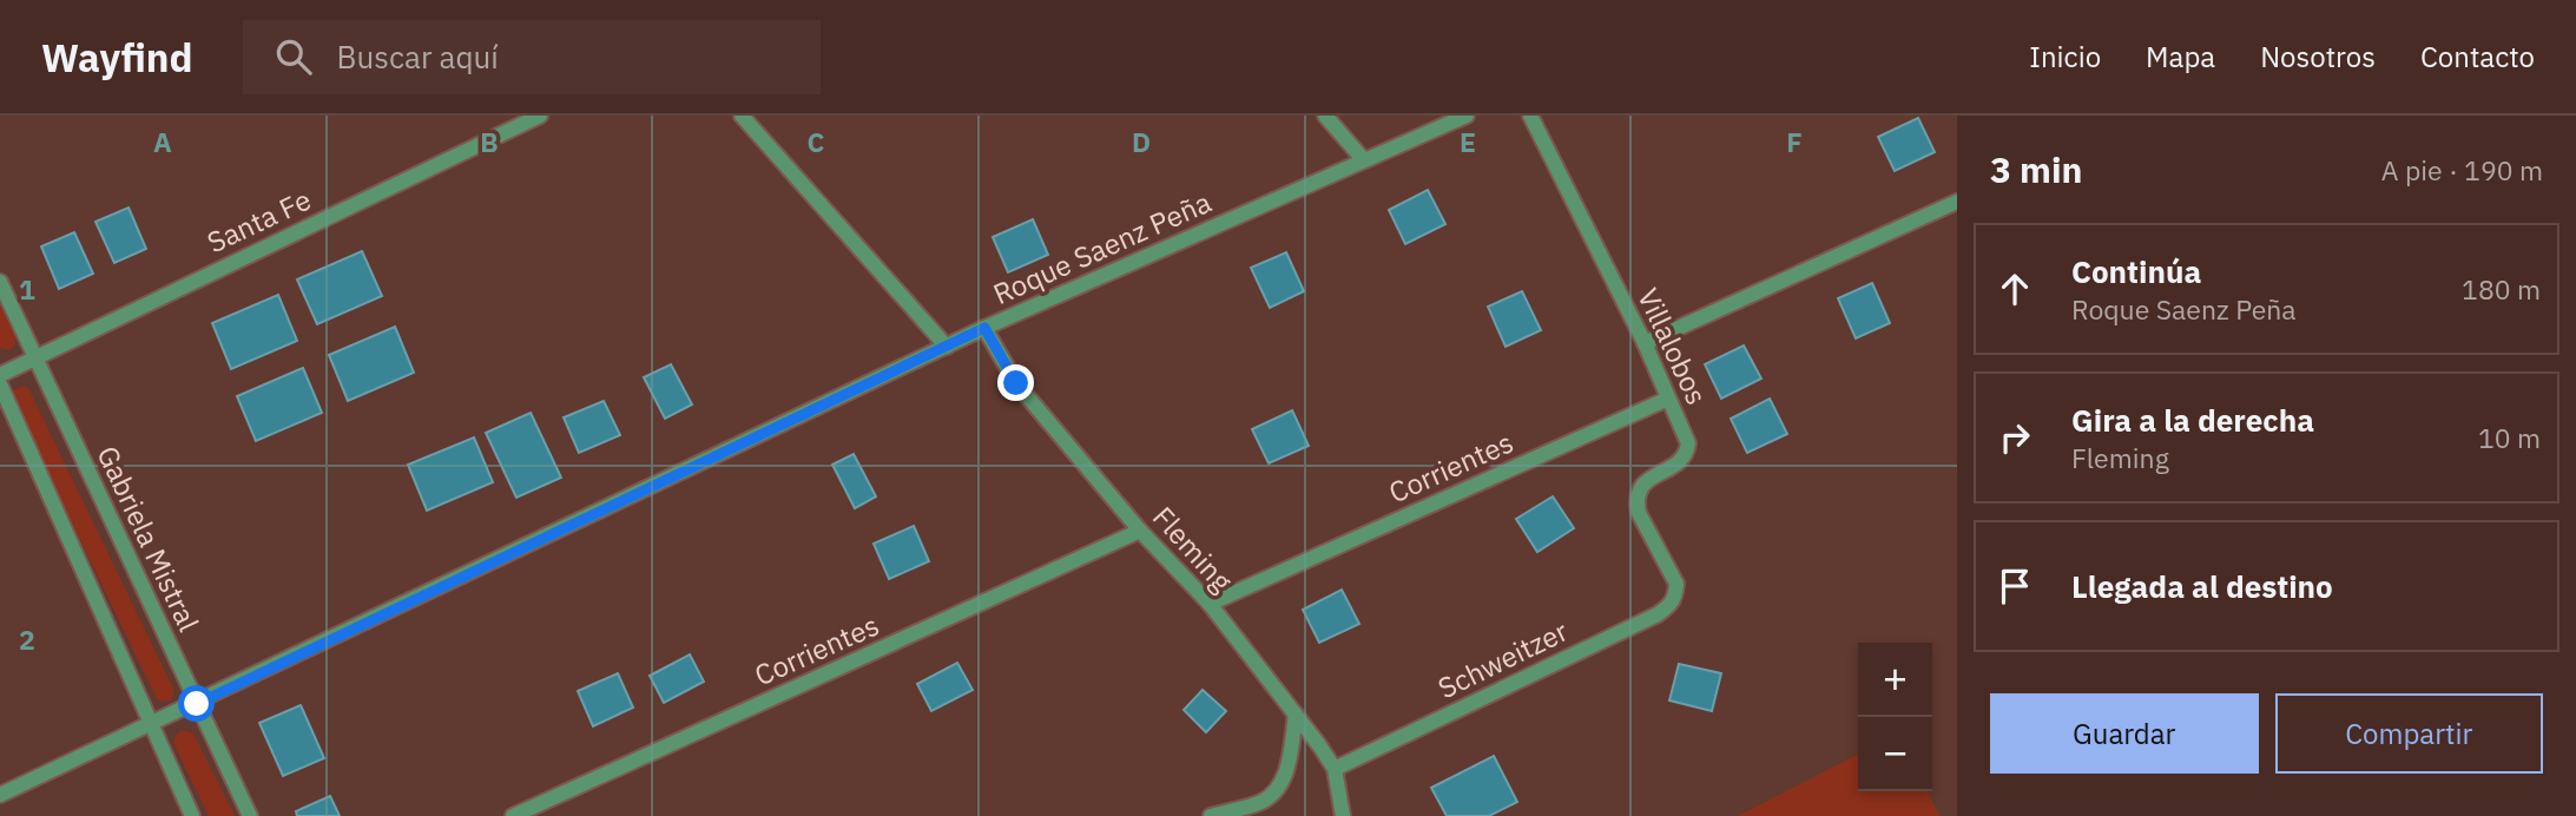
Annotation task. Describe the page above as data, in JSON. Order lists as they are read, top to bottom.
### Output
{
  "streets": {
    "street": [
      "Santa Fe",
      "Roque Saenz Peña",
      "Villalobos",
      "Corrientes",
      "Gabriela Mistral",
      "Fleming",
      "Schweitzer"
    ]
  },
  "crossings": [
    ["Santa Fe", "Gabriela Mistral"],
    ["Roque Saenz Peña", "Gabriela Mistral"],
    ["Roque Saenz Peña", "Fleming"],
    ["Villalobos", "Corrientes"],
    ["Villalobos", "Schweitzer"],
    ["Corrientes", "Fleming"],
    ["Fleming", "Schweitzer"]
  ],
  "page": {
    "header": "Wayfind",
    "search": "Buscar aquí",
    "nav": [
      "Inicio",
      "Mapa",
      "Nosotros",
      "Contacto"
    ],
    "heading": ["3 min", "A pie · 190 m"],
    "list": [
      ["Continúa", "Roque Saenz Peña", "180 m"],
      ["Gira a la derecha", "Fleming", "10 m"],
      "Llegada al destino"
    ],
    "map_buttons": ["+", "−"],
    "buttons": ["Guardar", "Compartir"]
  },
  "grid": {
    "columns": [
      "A",
      "B",
      "C",
      "D",
      "E",
      "F"
    ],
    "rows": ["1", "2"]
  }
}
